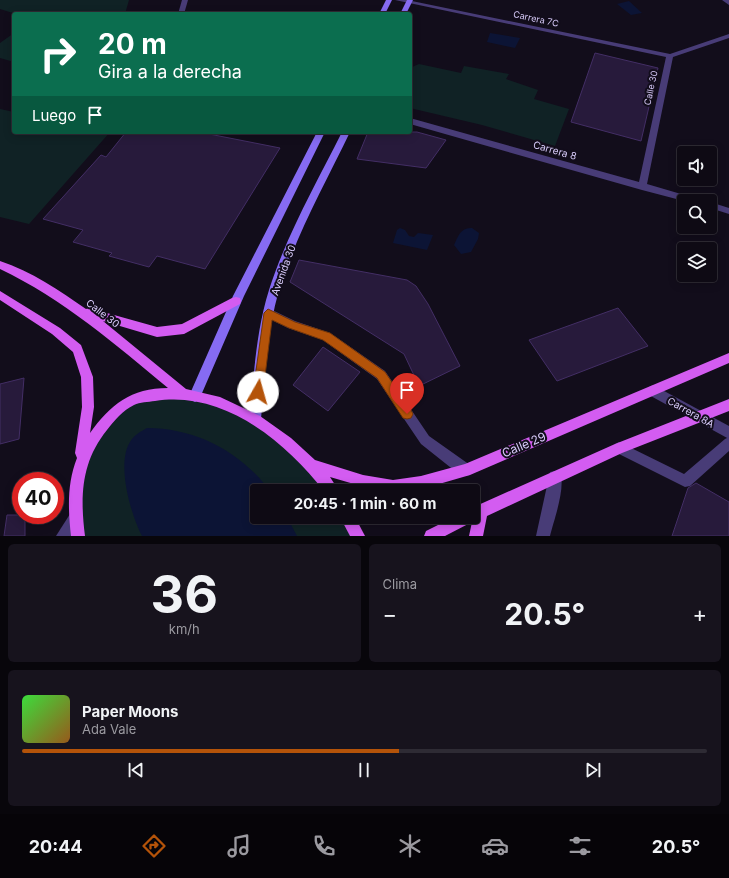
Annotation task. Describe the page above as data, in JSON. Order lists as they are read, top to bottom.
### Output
{
  "streets": {
    "main road": ["Calle 30", "Calle 29"],
    "street": [
      "Carrera 7C",
      "Carrera 8",
      "Avenida 30",
      "Carrera 8A"
    ]
  },
  "crossings": [
    ["Carrera 7C", "Calle 30"],
    ["Calle 30", "Carrera 8"],
    ["Carrera 8A", "Calle 29"]
  ],
  "page": {
    "turn": ["20 m", "Gira a la derecha"],
    "then": "Luego",
    "limit": "40",
    "trip": "20:45 · 1 min · 60 m",
    "tile": [
      ["36", "km/h"],
      "Clima"
    ],
    "heat": ["−", "20.5°", "+"],
    "song": ["Paper Moons", "Ada Vale"],
    "tabs": ["20:44", "20.5°"]
  }
}
